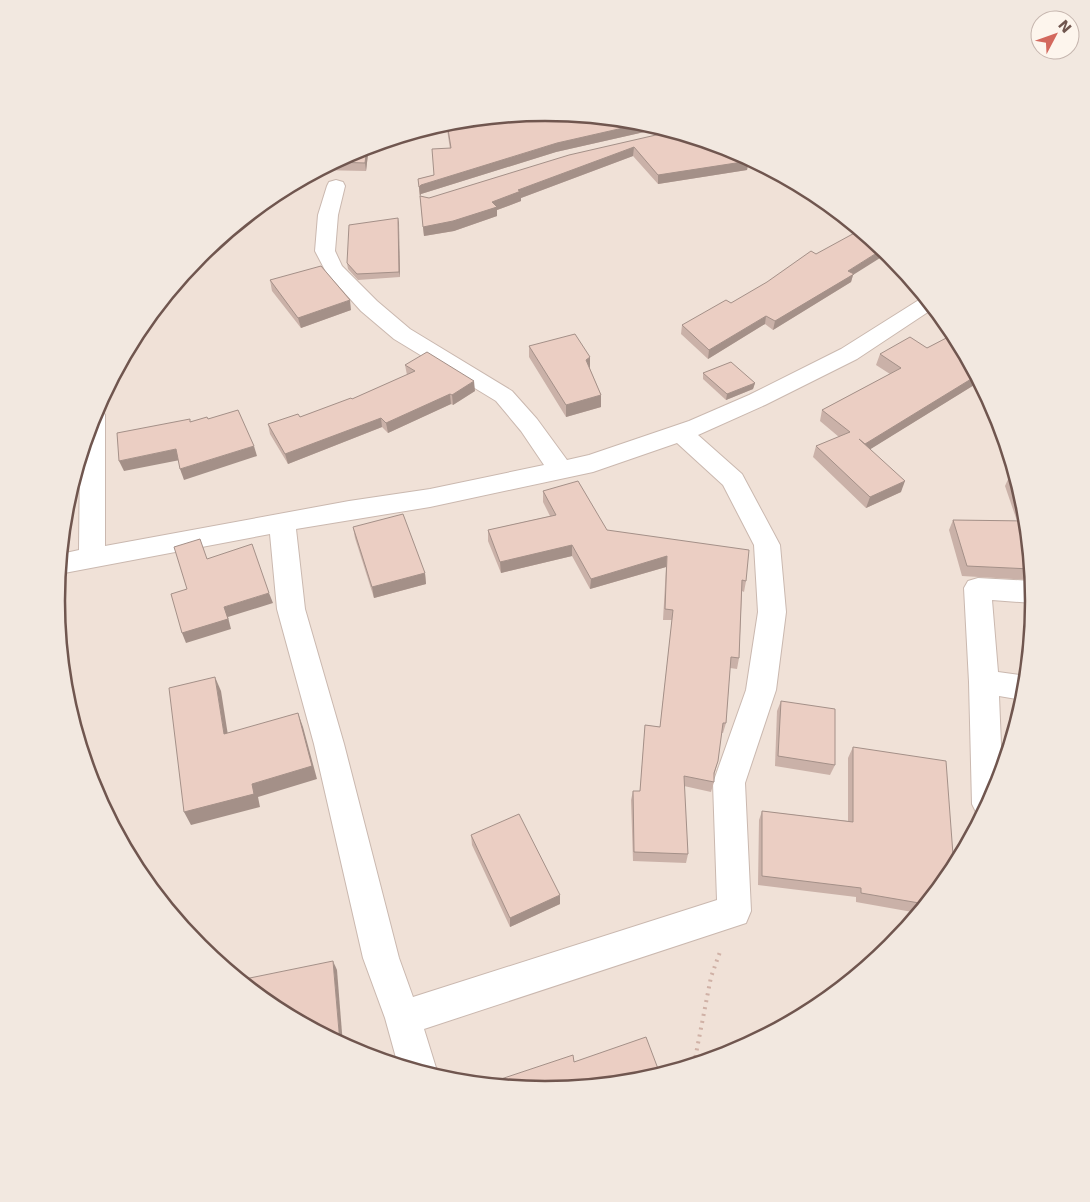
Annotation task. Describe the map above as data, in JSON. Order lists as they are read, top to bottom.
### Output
{
  "north": "top right"
}
